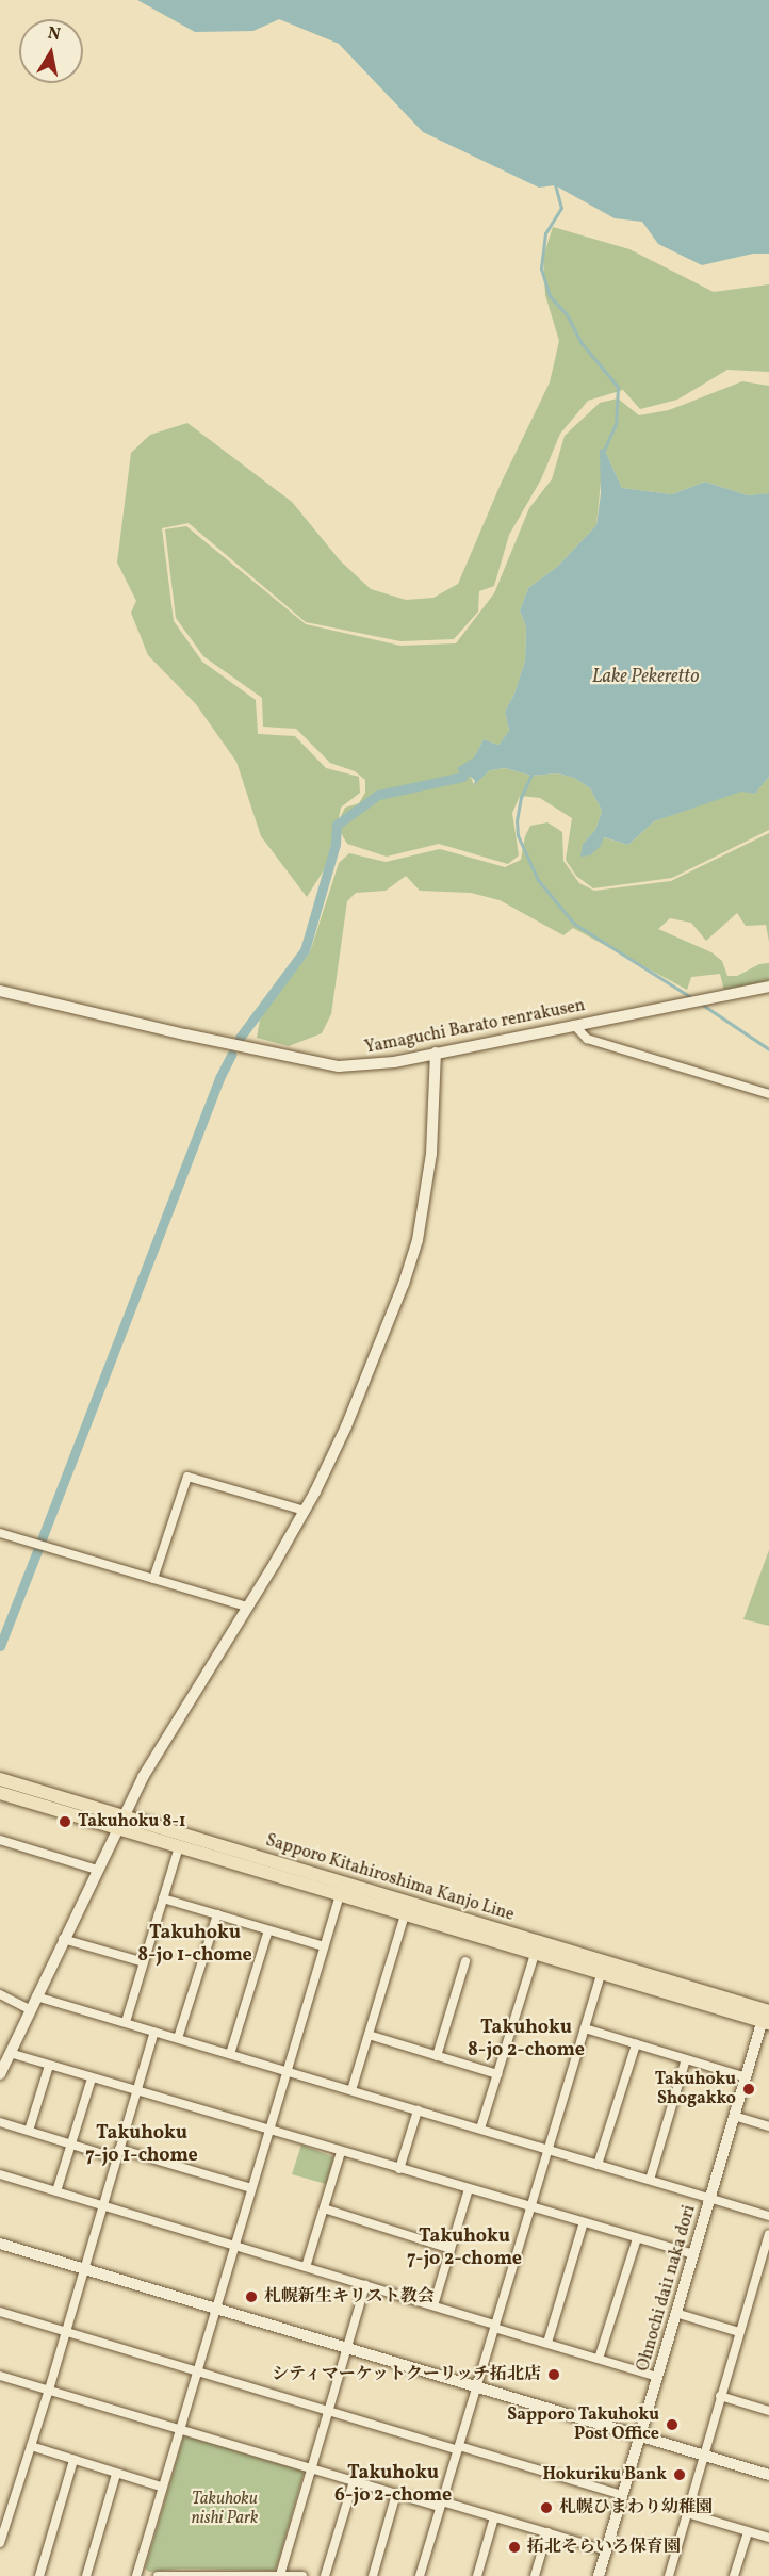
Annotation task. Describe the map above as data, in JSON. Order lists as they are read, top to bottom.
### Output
{
  "streets": {
    "main road": ["Sapporo Kitahiroshima Kanjo Line"],
    "street": ["Yamaguchi Barato renrakusen", "Ohnochi dai1 naka dori"]
  },
  "crossings": [
    ["Sapporo Kitahiroshima Kanjo Line", "Ohnochi dai1 naka dori"]
  ],
  "districts": [
    "Takuhoku 8-jo 1-chome",
    "Takuhoku 8-jo 2-chome",
    "Takuhoku 7-jo 1-chome",
    "Takuhoku 7-jo 2-chome",
    "Takuhoku 6-jo 2-chome"
  ],
  "water": ["Lake Pekeretto"],
  "parks": ["Takuhoku nishi Park"],
  "places": [
    "Takuhoku 8-1",
    "Takuhoku Shogakko",
    "札幌新生キリスト教会",
    "シティマーケットクーリッチ拓北店",
    "Sapporo Takuhoku Post Office",
    "Hokuriku Bank",
    "札幌ひまわり幼稚園",
    "拓北そらいろ保育園"
  ],
  "north": "top"
}
